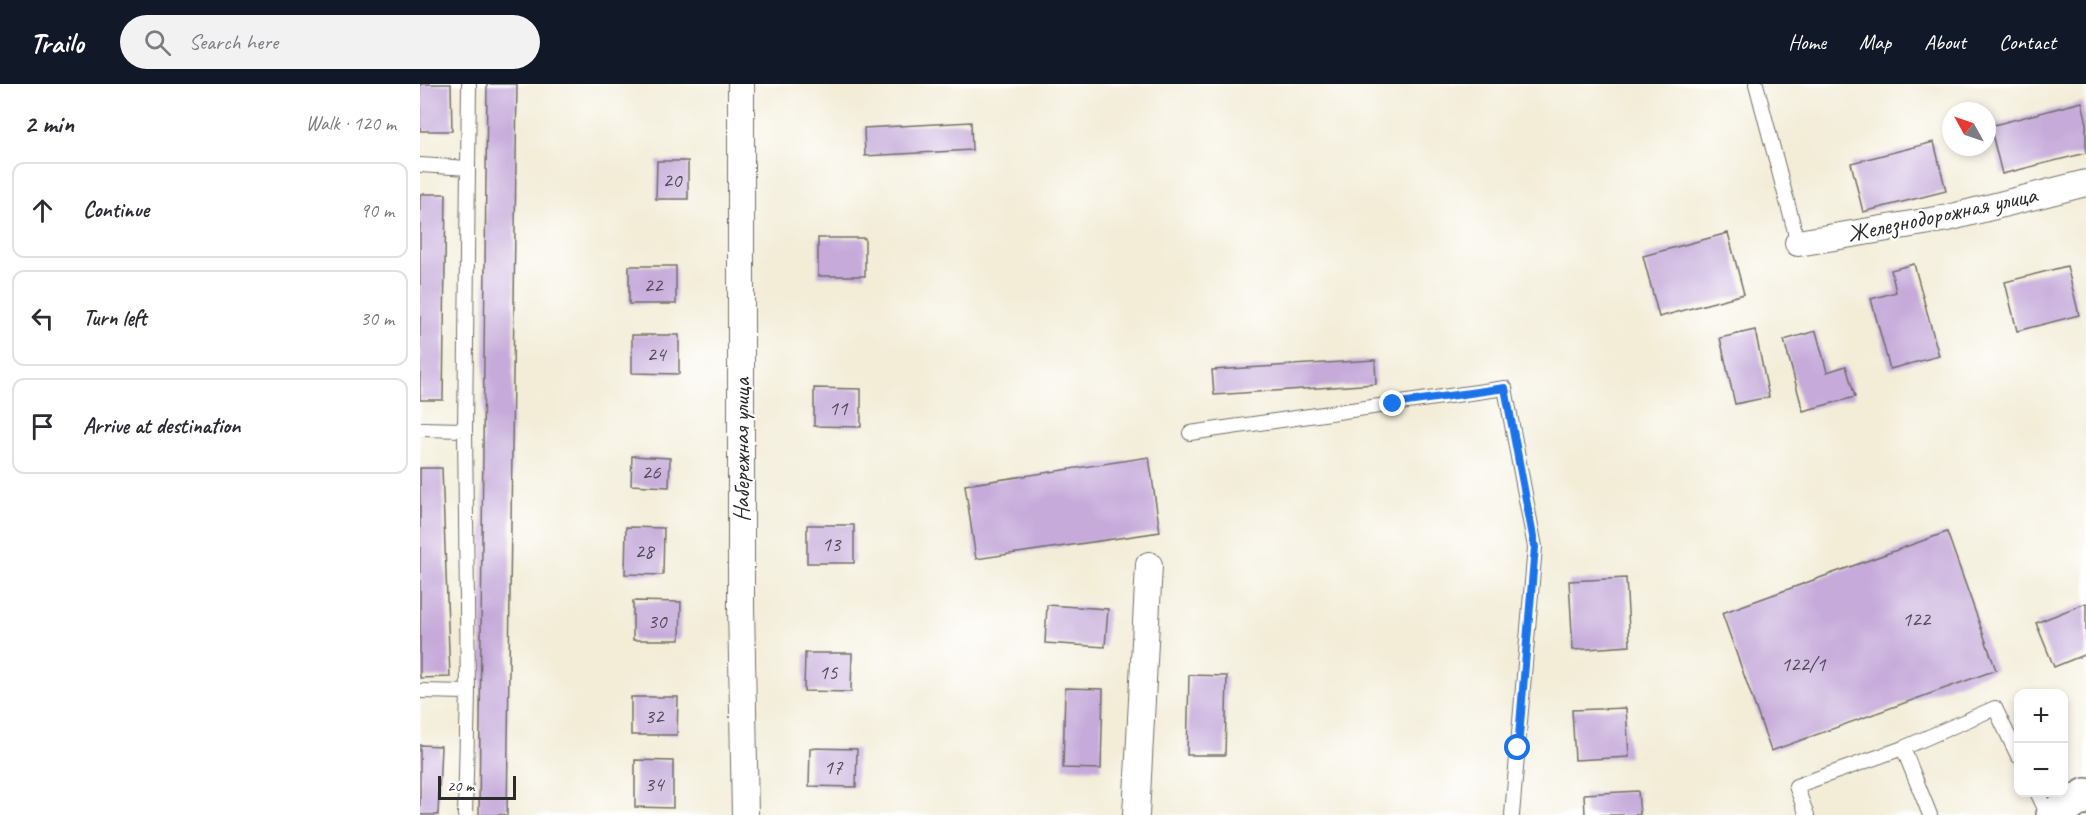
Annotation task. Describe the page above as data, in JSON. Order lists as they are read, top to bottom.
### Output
{
  "streets": {
    "street": ["Железнодорожная улица", "Набережная улица"]
  },
  "house_numbers": [
    "20",
    "22",
    "24",
    "11",
    "26",
    "13",
    "28",
    "122",
    "30",
    "122/1",
    "15",
    "32",
    "17",
    "34"
  ],
  "scale_bar": "20 m",
  "north": "top left",
  "page": {
    "header": "Trailo",
    "search": "Search here",
    "nav": [
      "Home",
      "Map",
      "About",
      "Contact"
    ],
    "heading": ["2 min", "Walk · 120 m"],
    "list": [
      ["Continue", "90 m"],
      ["Turn left", "30 m"],
      "Arrive at destination"
    ],
    "map_buttons": ["+", "−"],
    "scale": "20 m"
  }
}
